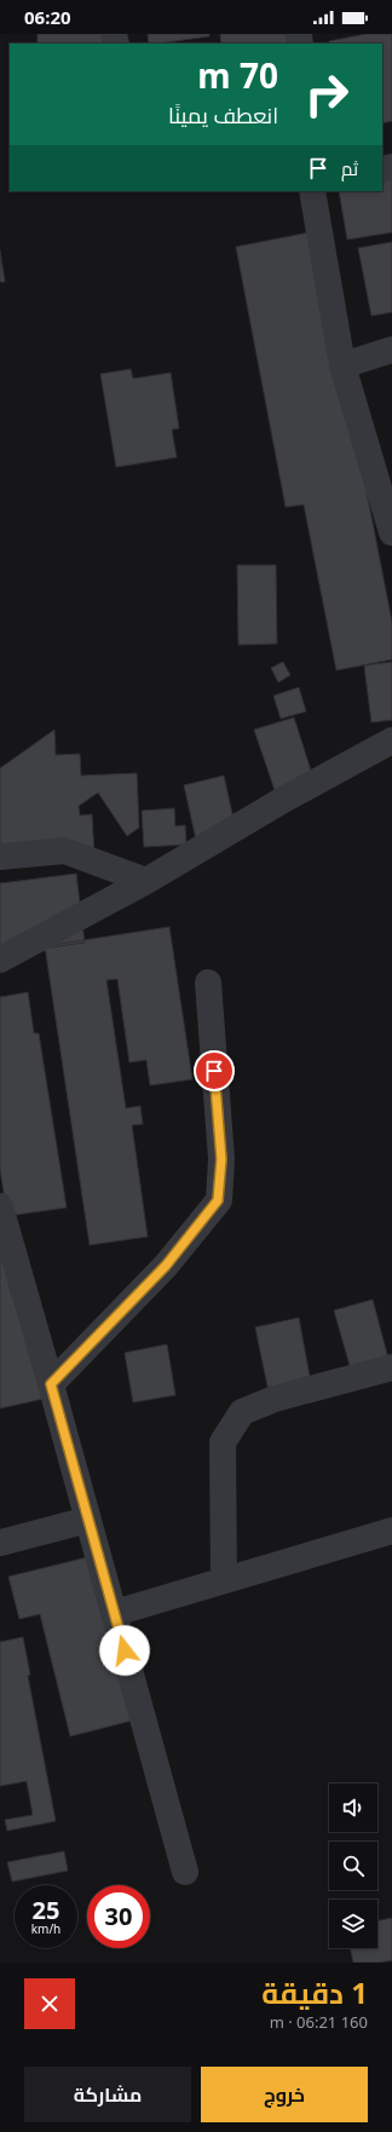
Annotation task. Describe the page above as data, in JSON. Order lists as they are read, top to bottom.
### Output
{
  "page": {
    "status": "06:20",
    "turn": ["70 m", "انعطف يمينًا"],
    "then": "ثم",
    "speed": "25 km/h",
    "limit": "30",
    "heading": ["1 دقيقة", "160 m · 06:21"],
    "buttons": ["خروج", "مشاركة"]
  }
}
